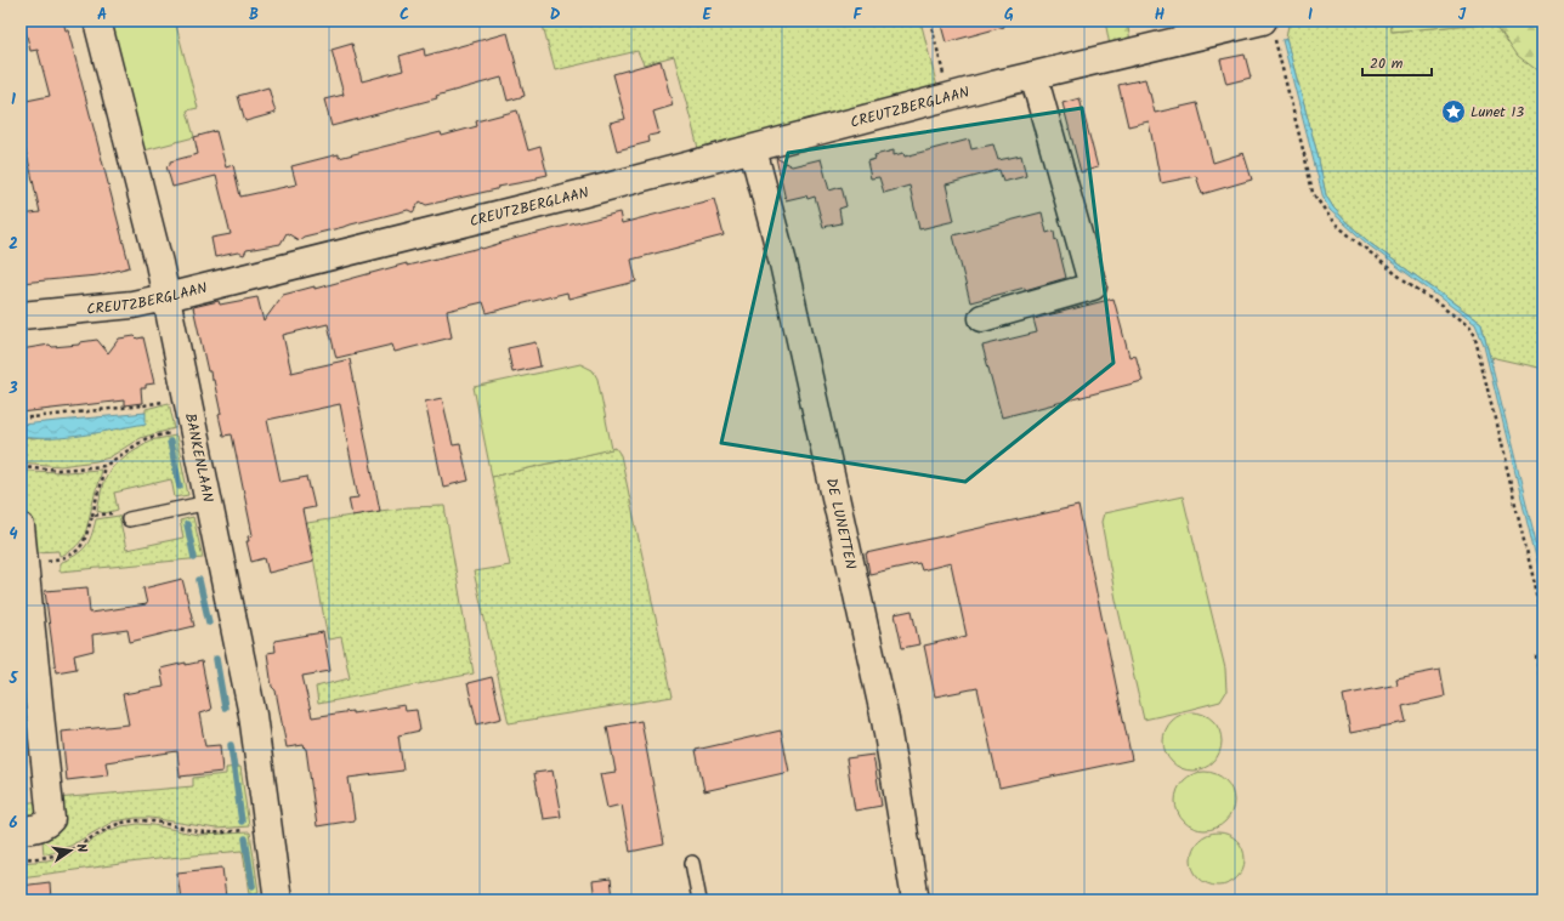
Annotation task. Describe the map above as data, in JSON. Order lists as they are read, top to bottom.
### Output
{
  "streets": {
    "street": ["CREUTZBERGLAAN", "BANKENLAAN", "DE LUNETTEN"]
  },
  "crossings": [
    ["CREUTZBERGLAAN", "BANKENLAAN"],
    ["CREUTZBERGLAAN", "DE LUNETTEN"]
  ],
  "places": {
    "place": ["Lunet 13"]
  },
  "scale_bar": "20 m",
  "north": "right",
  "grid": {
    "columns": [
      "A",
      "B",
      "C",
      "D",
      "E",
      "F",
      "G",
      "H",
      "I",
      "J"
    ],
    "rows": [
      "1",
      "2",
      "3",
      "4",
      "5",
      "6"
    ]
  }
}
